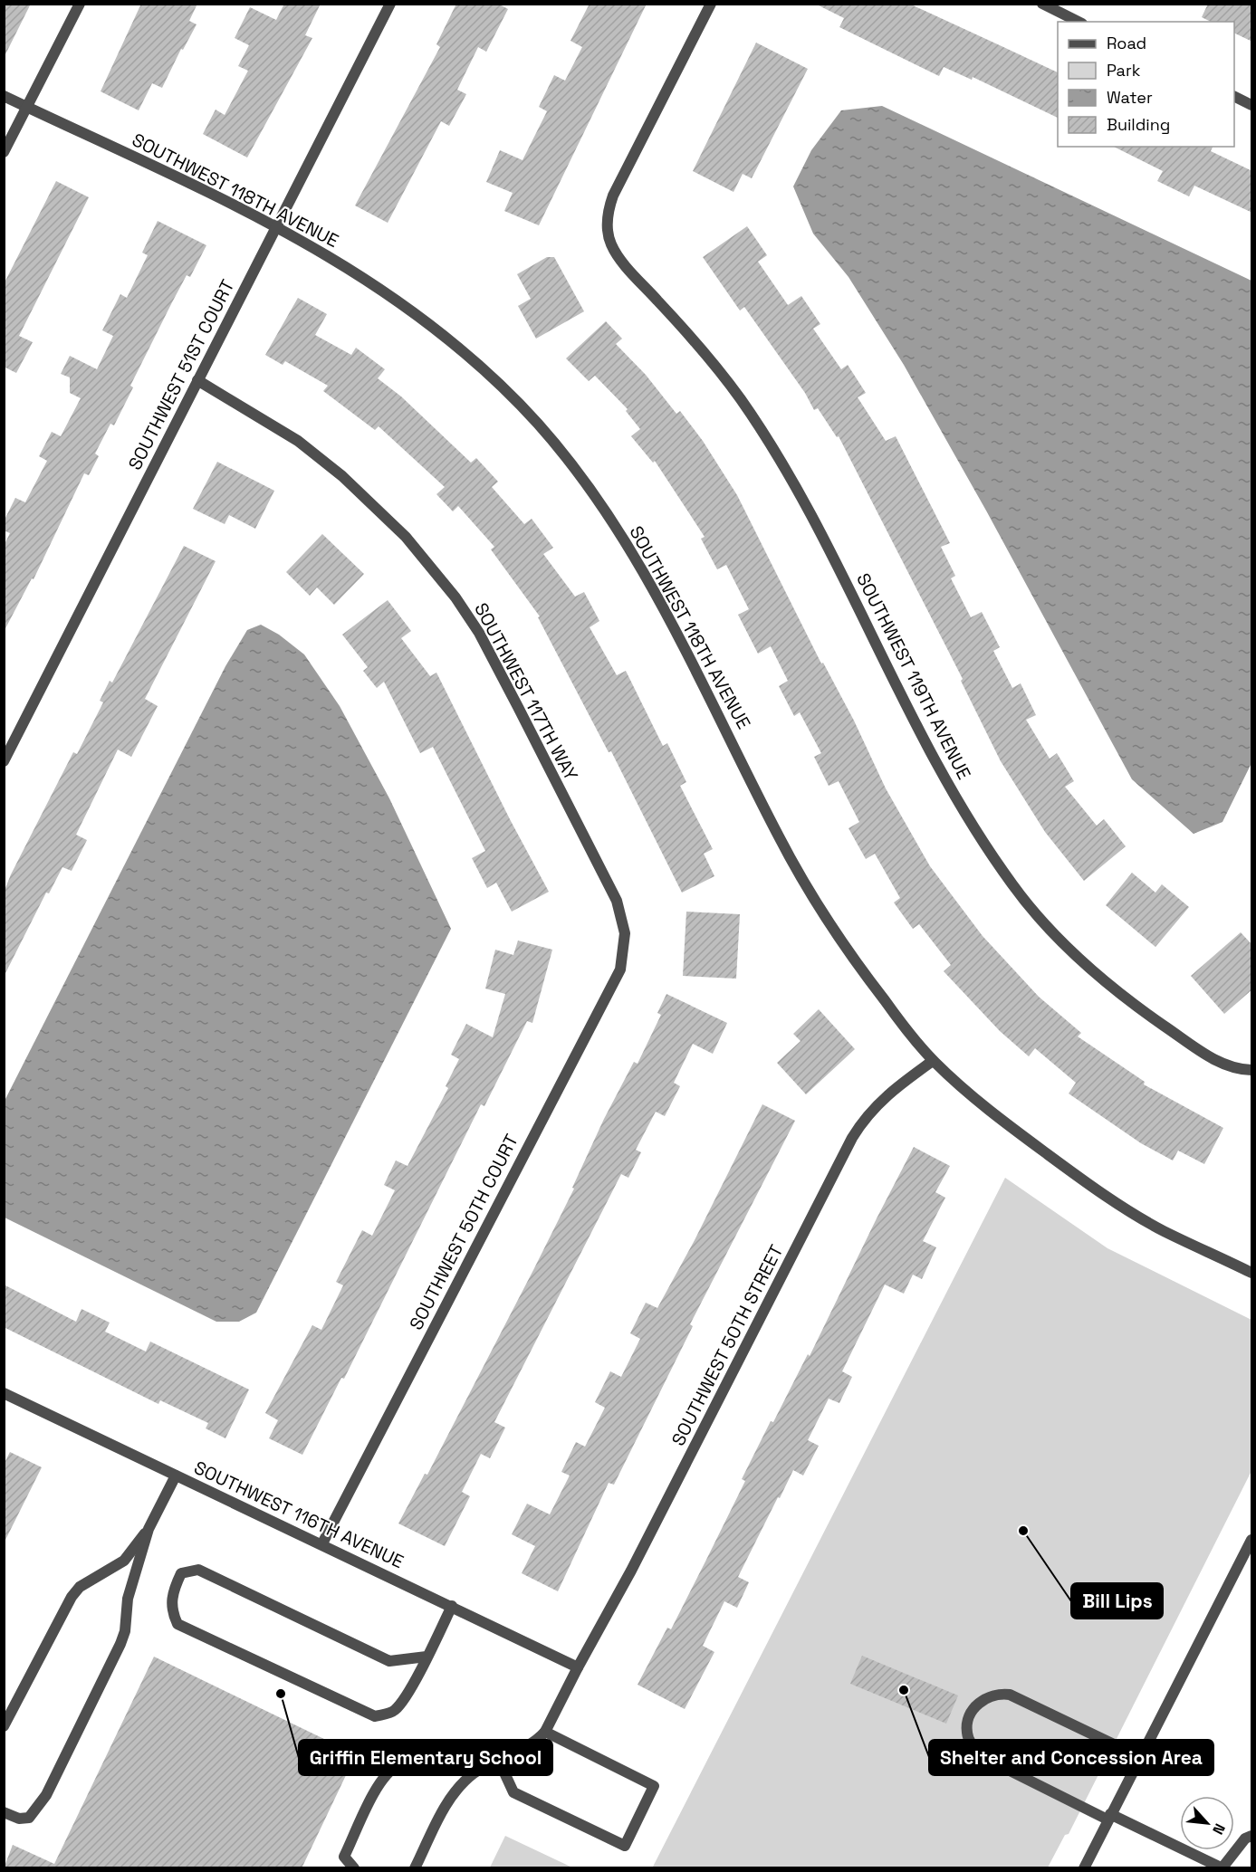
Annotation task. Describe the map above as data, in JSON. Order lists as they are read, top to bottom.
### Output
{
  "streets": {
    "street": [
      "SOUTHWEST 118TH AVENUE",
      "SOUTHWEST 51ST COURT",
      "SOUTHWEST 119TH AVENUE",
      "SOUTHWEST 117TH WAY",
      "SOUTHWEST 50TH COURT",
      "SOUTHWEST 50TH STREET",
      "SOUTHWEST 116TH AVENUE"
    ]
  },
  "crossings": [
    ["SOUTHWEST 118TH AVENUE", "SOUTHWEST 51ST COURT"],
    ["SOUTHWEST 118TH AVENUE", "SOUTHWEST 50TH STREET"],
    ["SOUTHWEST 51ST COURT", "SOUTHWEST 117TH WAY"],
    ["SOUTHWEST 117TH WAY", "SOUTHWEST 50TH COURT"],
    ["SOUTHWEST 50TH COURT", "SOUTHWEST 116TH AVENUE"],
    ["SOUTHWEST 50TH STREET", "SOUTHWEST 116TH AVENUE"]
  ],
  "places": ["Bill Lips", "Shelter and Concession Area", "Griffin Elementary School"],
  "legend": [
    "Road",
    "Park",
    "Water",
    "Building"
  ],
  "north": "bottom right"
}
